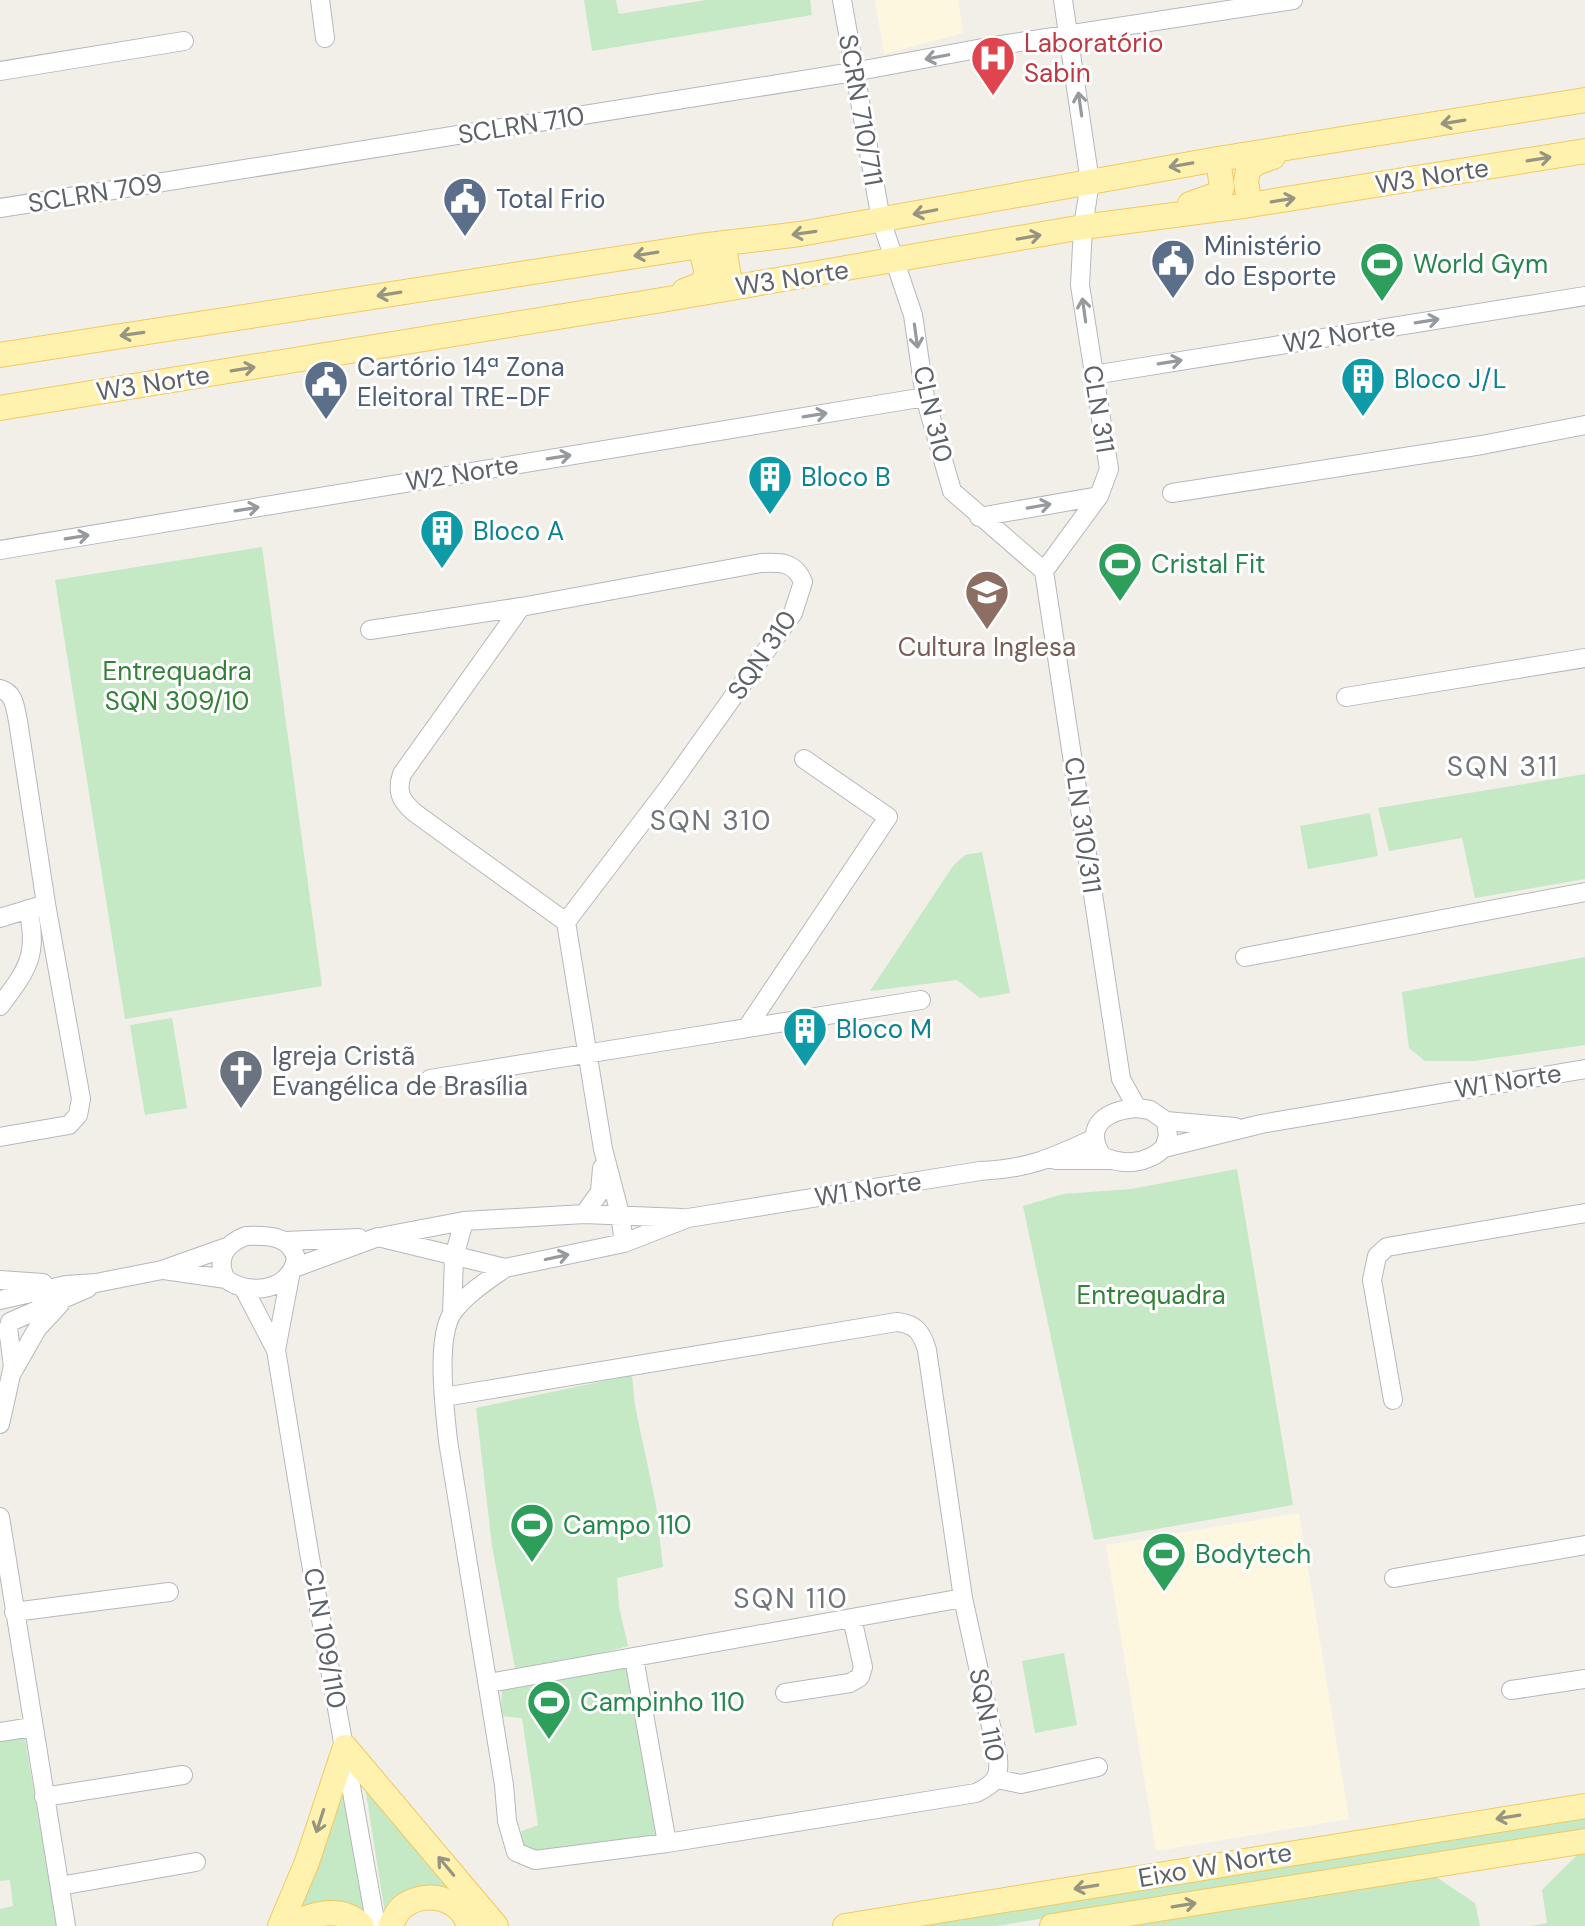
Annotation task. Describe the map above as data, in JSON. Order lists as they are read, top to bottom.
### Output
{
  "streets": {
    "main road": ["W3 Norte", "Eixo W Norte"],
    "street": [
      "SCRN 710/711",
      "SCLRN 710",
      "SCLRN 709",
      "W2 Norte",
      "CLN 311",
      "CLN 310",
      "SQN 310",
      "CLN 310/311",
      "W1 Norte",
      "CLN 109/110",
      "SQN 110"
    ]
  },
  "crossings": [
    ["SCRN 710/711", "SCLRN 710"],
    ["SCRN 710/711", "W3 Norte"],
    ["SCRN 710/711", "CLN 310"],
    ["SCLRN 710", "SCLRN 709"],
    ["W3 Norte", "CLN 311"],
    ["W3 Norte", "CLN 310"],
    ["W2 Norte", "CLN 311"],
    ["W2 Norte", "CLN 310"],
    ["CLN 311", "CLN 310"],
    ["CLN 311", "CLN 310/311"],
    ["CLN 310", "CLN 310/311"],
    ["CLN 310/311", "W1 Norte"],
    ["W1 Norte", "CLN 109/110"],
    ["W1 Norte", "SQN 110"]
  ],
  "one_way": ["W2 Norte", "CLN 311"],
  "districts": ["SQN 311", "SQN 310", "SQN 110"],
  "parks": ["Entrequadra SQN 309/10", "Entrequadra"],
  "places": {
    "hospital": ["Laboratório Sabin"],
    "public building": ["Total Frio", "Ministério do Esporte", "Cartório 14ª Zona Eleitoral TRE-DF"],
    "sports": [
      "World Gym",
      "Cristal Fit",
      "Campo 110",
      "Bodytech",
      "Campinho 110"
    ],
    "building": [
      "Bloco J/L",
      "Bloco B",
      "Bloco A",
      "Bloco M"
    ],
    "school or university": ["Cultura Inglesa"],
    "church": ["Igreja Cristã Evangélica de Brasília"]
  }
}
